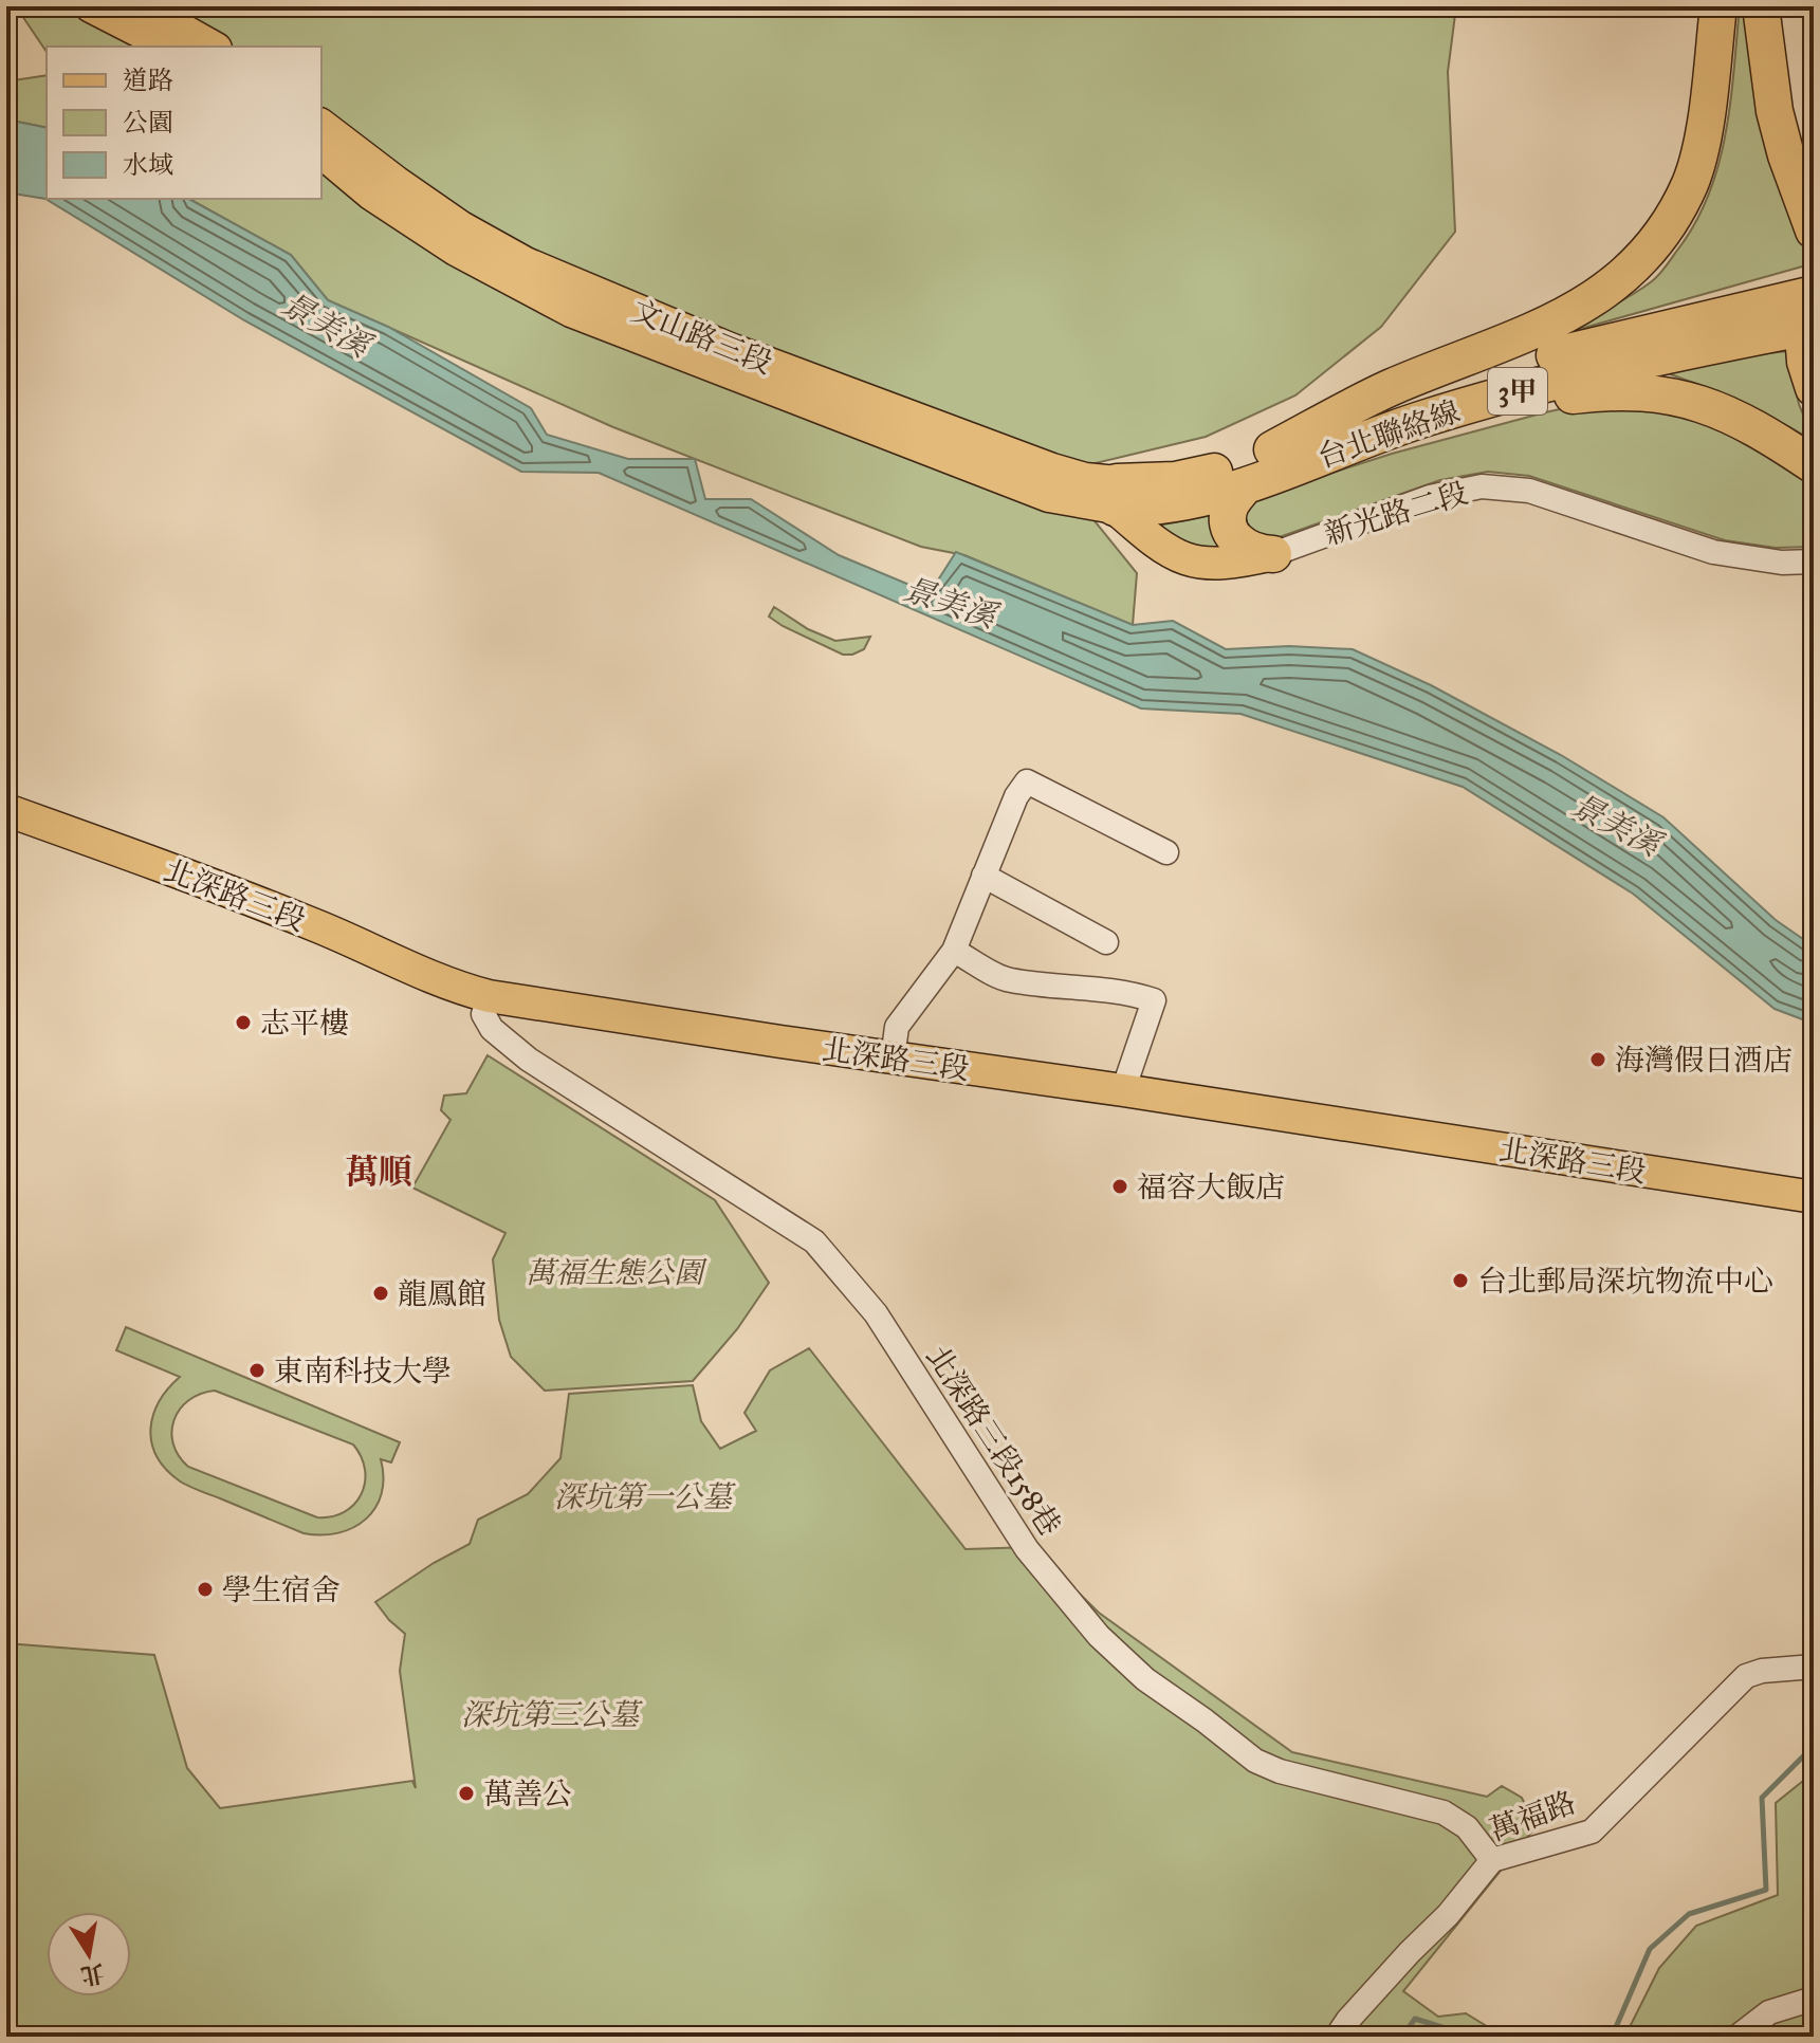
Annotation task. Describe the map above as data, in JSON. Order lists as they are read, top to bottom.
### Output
{
  "streets": {
    "highway": ["3甲", "台北聯絡線"],
    "main road": ["文山路三段", "新光路二段", "北深路三段"],
    "street": ["北深路三段158巷", "萬福路"]
  },
  "crossings": [
    ["文山路三段", "台北聯絡線"],
    ["文山路三段", "新光路二段"],
    ["台北聯絡線", "新光路二段"],
    ["北深路三段", "北深路三段158巷"],
    ["北深路三段158巷", "萬福路"]
  ],
  "districts": ["萬順"],
  "water": ["景美溪"],
  "parks": ["萬福生態公園", "深坑第一公墓", "深坑第三公墓"],
  "places": [
    "志平樓",
    "海灣假日酒店",
    "福容大飯店",
    "台北郵局深坑物流中心",
    "龍鳳館",
    "東南科技大學",
    "學生宿舍",
    "萬善公"
  ],
  "legend": ["道路", "公園", "水域"],
  "north": "bottom"
}
